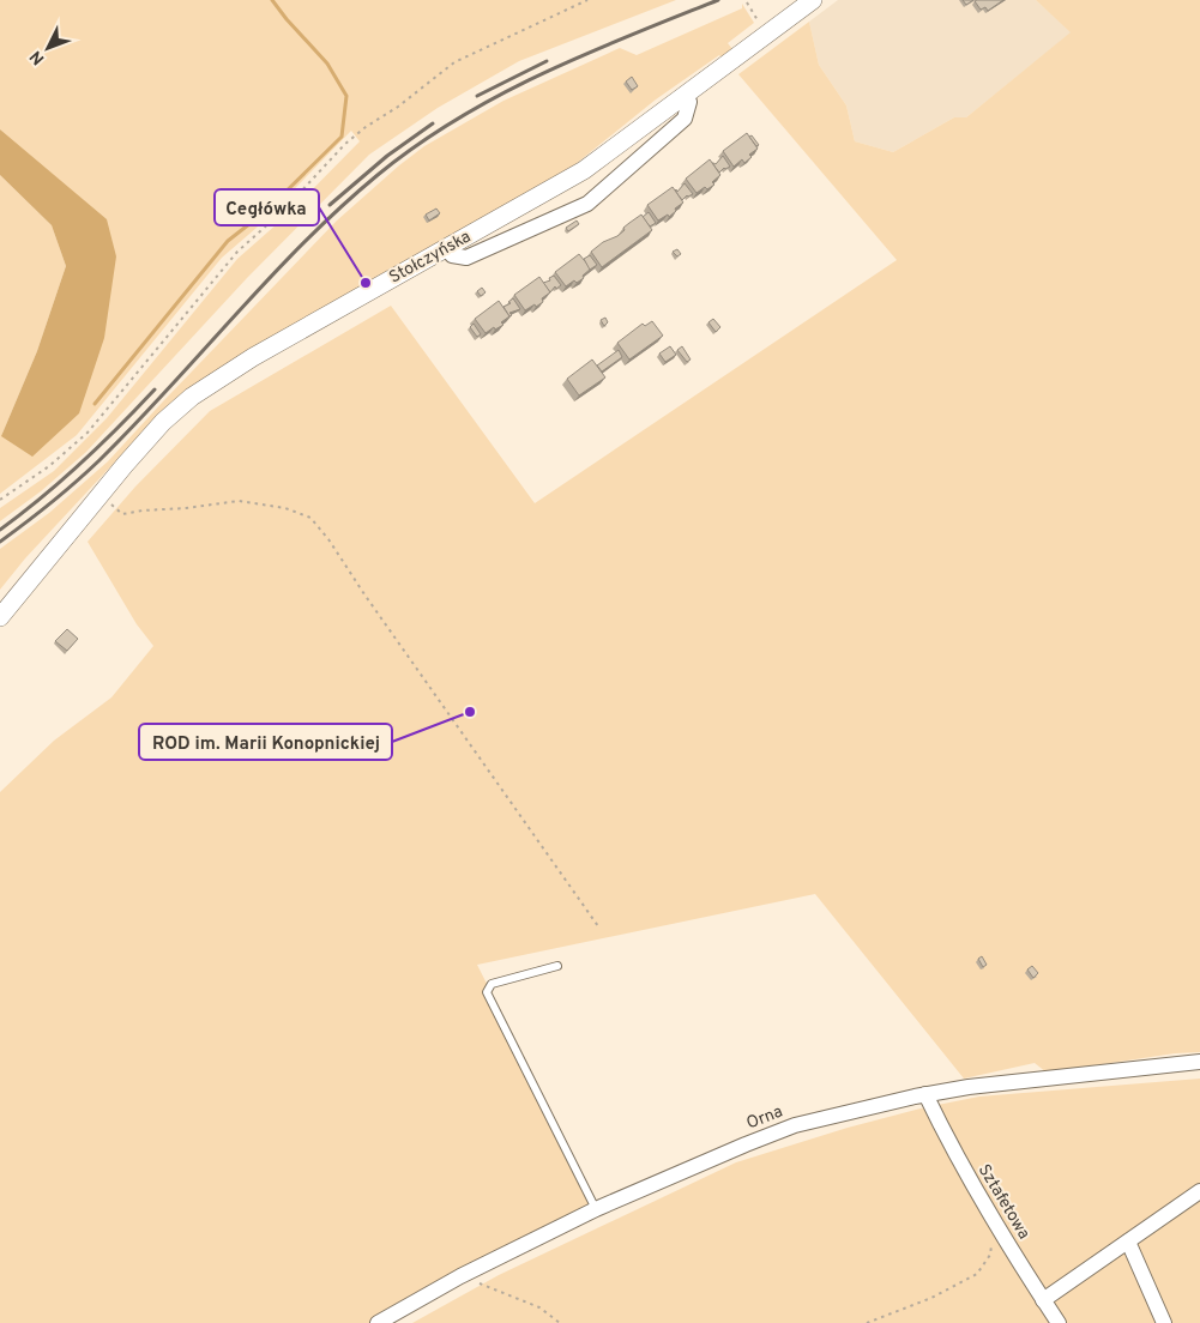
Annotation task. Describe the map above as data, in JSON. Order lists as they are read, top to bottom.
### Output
{
  "streets": {
    "street": ["Stołczyńska", "Orna", "Sztafetowa"]
  },
  "crossings": [
    ["Orna", "Sztafetowa"]
  ],
  "places": ["Cegłówka", "ROD im. Marii Konopnickiej"],
  "north": "bottom left"
}
